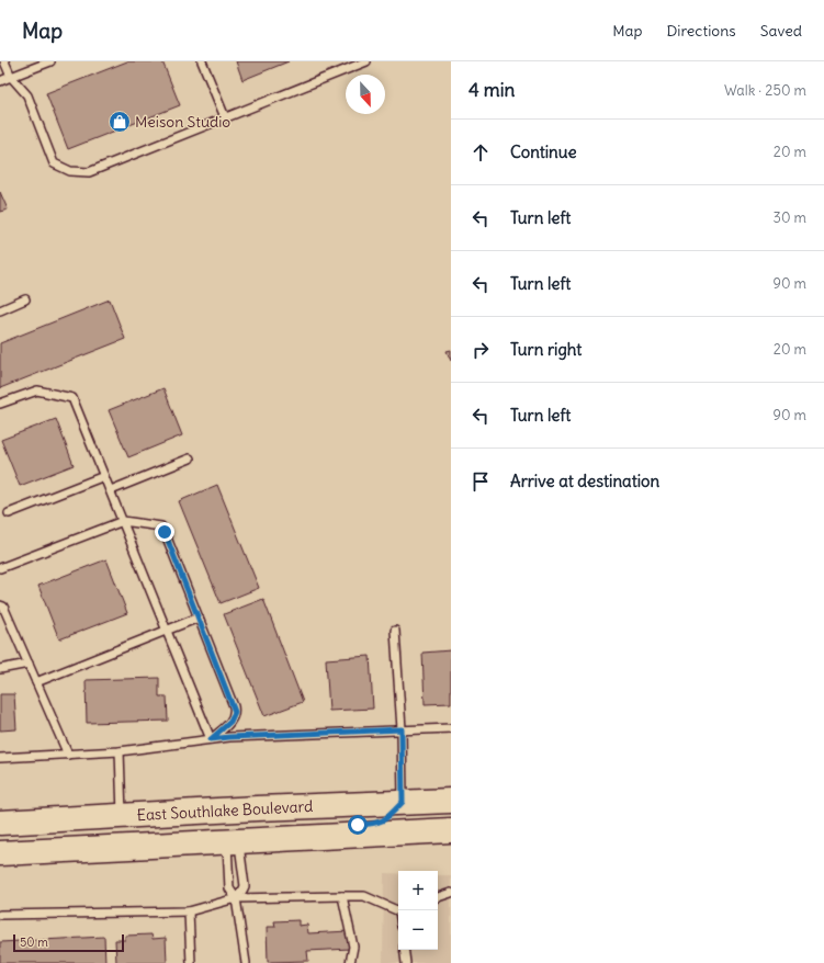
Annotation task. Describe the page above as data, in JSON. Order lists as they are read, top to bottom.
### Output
{
  "streets": {
    "main road": ["East Southlake Boulevard"]
  },
  "places": {
    "shop": ["Meison Studio"]
  },
  "scale_bar": "50 m",
  "north": "bottom",
  "page": {
    "header": "Map",
    "nav": ["Map", "Directions", "Saved"],
    "heading": ["4 min", "Walk · 250 m"],
    "list": [
      ["Continue", "20 m"],
      ["Turn left", "30 m"],
      ["Turn left", "90 m"],
      ["Turn right", "20 m"],
      ["Turn left", "90 m"],
      "Arrive at destination"
    ],
    "map_buttons": ["+", "−"],
    "scale": "50 m"
  }
}
